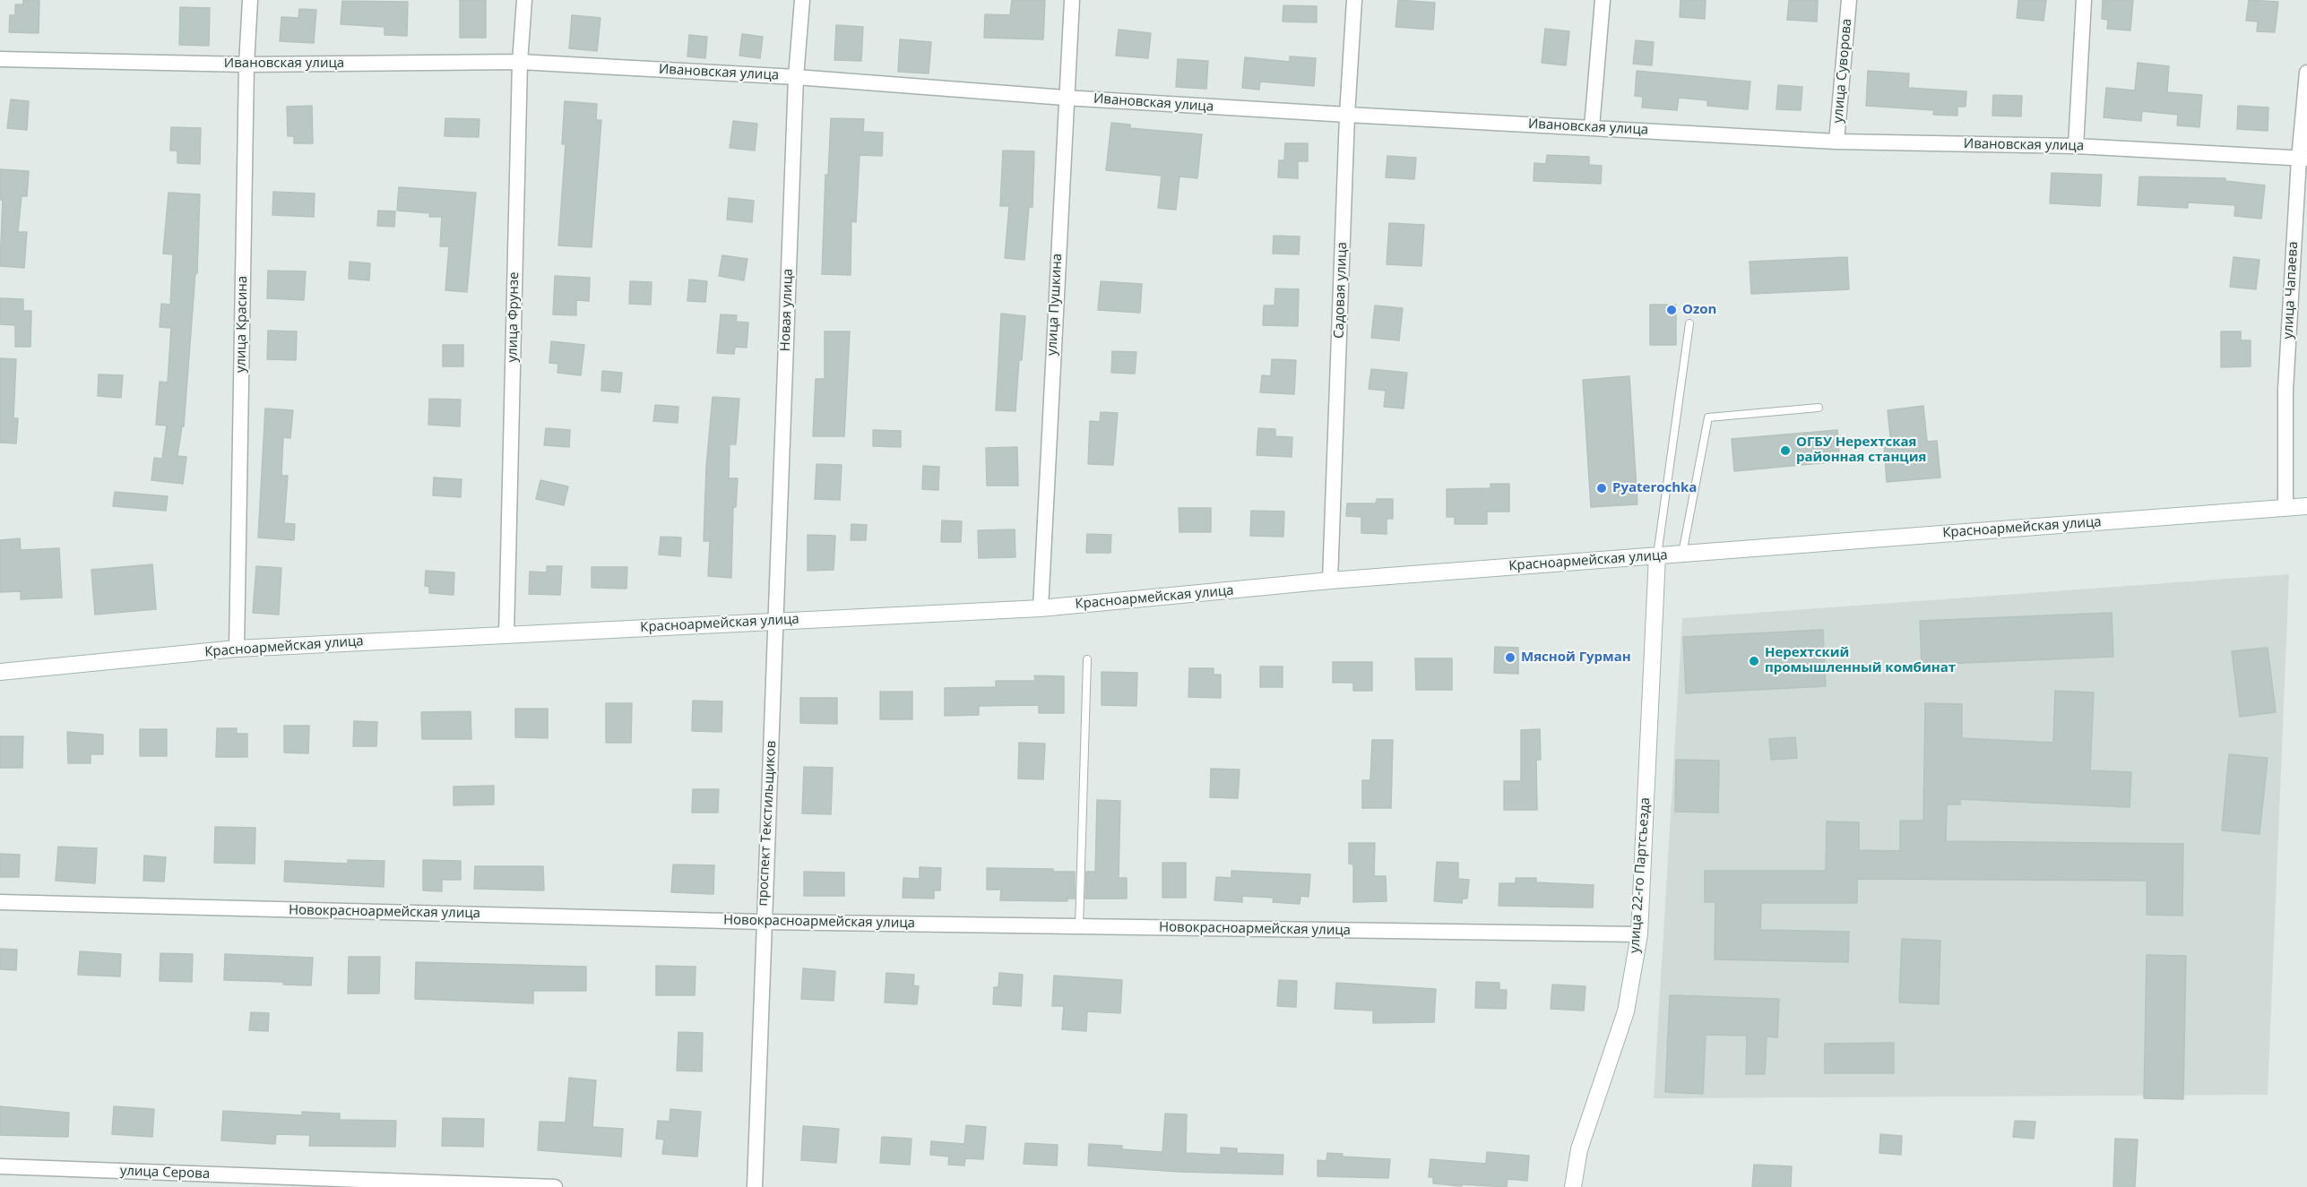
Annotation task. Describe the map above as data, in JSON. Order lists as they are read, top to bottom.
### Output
{
  "streets": {
    "street": [
      "Ивановская улица",
      "улица Суворова",
      "Садовая улица",
      "улица Чапаева",
      "улица Пушкина",
      "Новая улица",
      "улица Фрунзе",
      "улица Красина",
      "Красноармейская улица",
      "проспект Текстильщиков",
      "улица 22-го Партсъезда",
      "Новокрасноармейская улица",
      "улица Серова"
    ]
  },
  "crossings": [
    ["Ивановская улица", "улица Суворова"],
    ["Ивановская улица", "Садовая улица"],
    ["Ивановская улица", "улица Чапаева"],
    ["Ивановская улица", "улица Пушкина"],
    ["Ивановская улица", "Новая улица"],
    ["Ивановская улица", "улица Фрунзе"],
    ["Ивановская улица", "улица Красина"],
    ["Садовая улица", "Красноармейская улица"],
    ["улица Чапаева", "Красноармейская улица"],
    ["улица Пушкина", "Красноармейская улица"],
    ["Новая улица", "Красноармейская улица"],
    ["Новая улица", "проспект Текстильщиков"],
    ["улица Фрунзе", "Красноармейская улица"],
    ["улица Красина", "Красноармейская улица"],
    ["Красноармейская улица", "проспект Текстильщиков"],
    ["Красноармейская улица", "улица 22-го Партсъезда"],
    ["проспект Текстильщиков", "Новокрасноармейская улица"],
    ["улица 22-го Партсъезда", "Новокрасноармейская улица"]
  ],
  "places": [
    "Ozon",
    "ОГБУ Нерехтская районная станция",
    "Pyaterochka",
    "Мясной Гурман",
    "Нерехтский промышленный комбинат"
  ]
}
